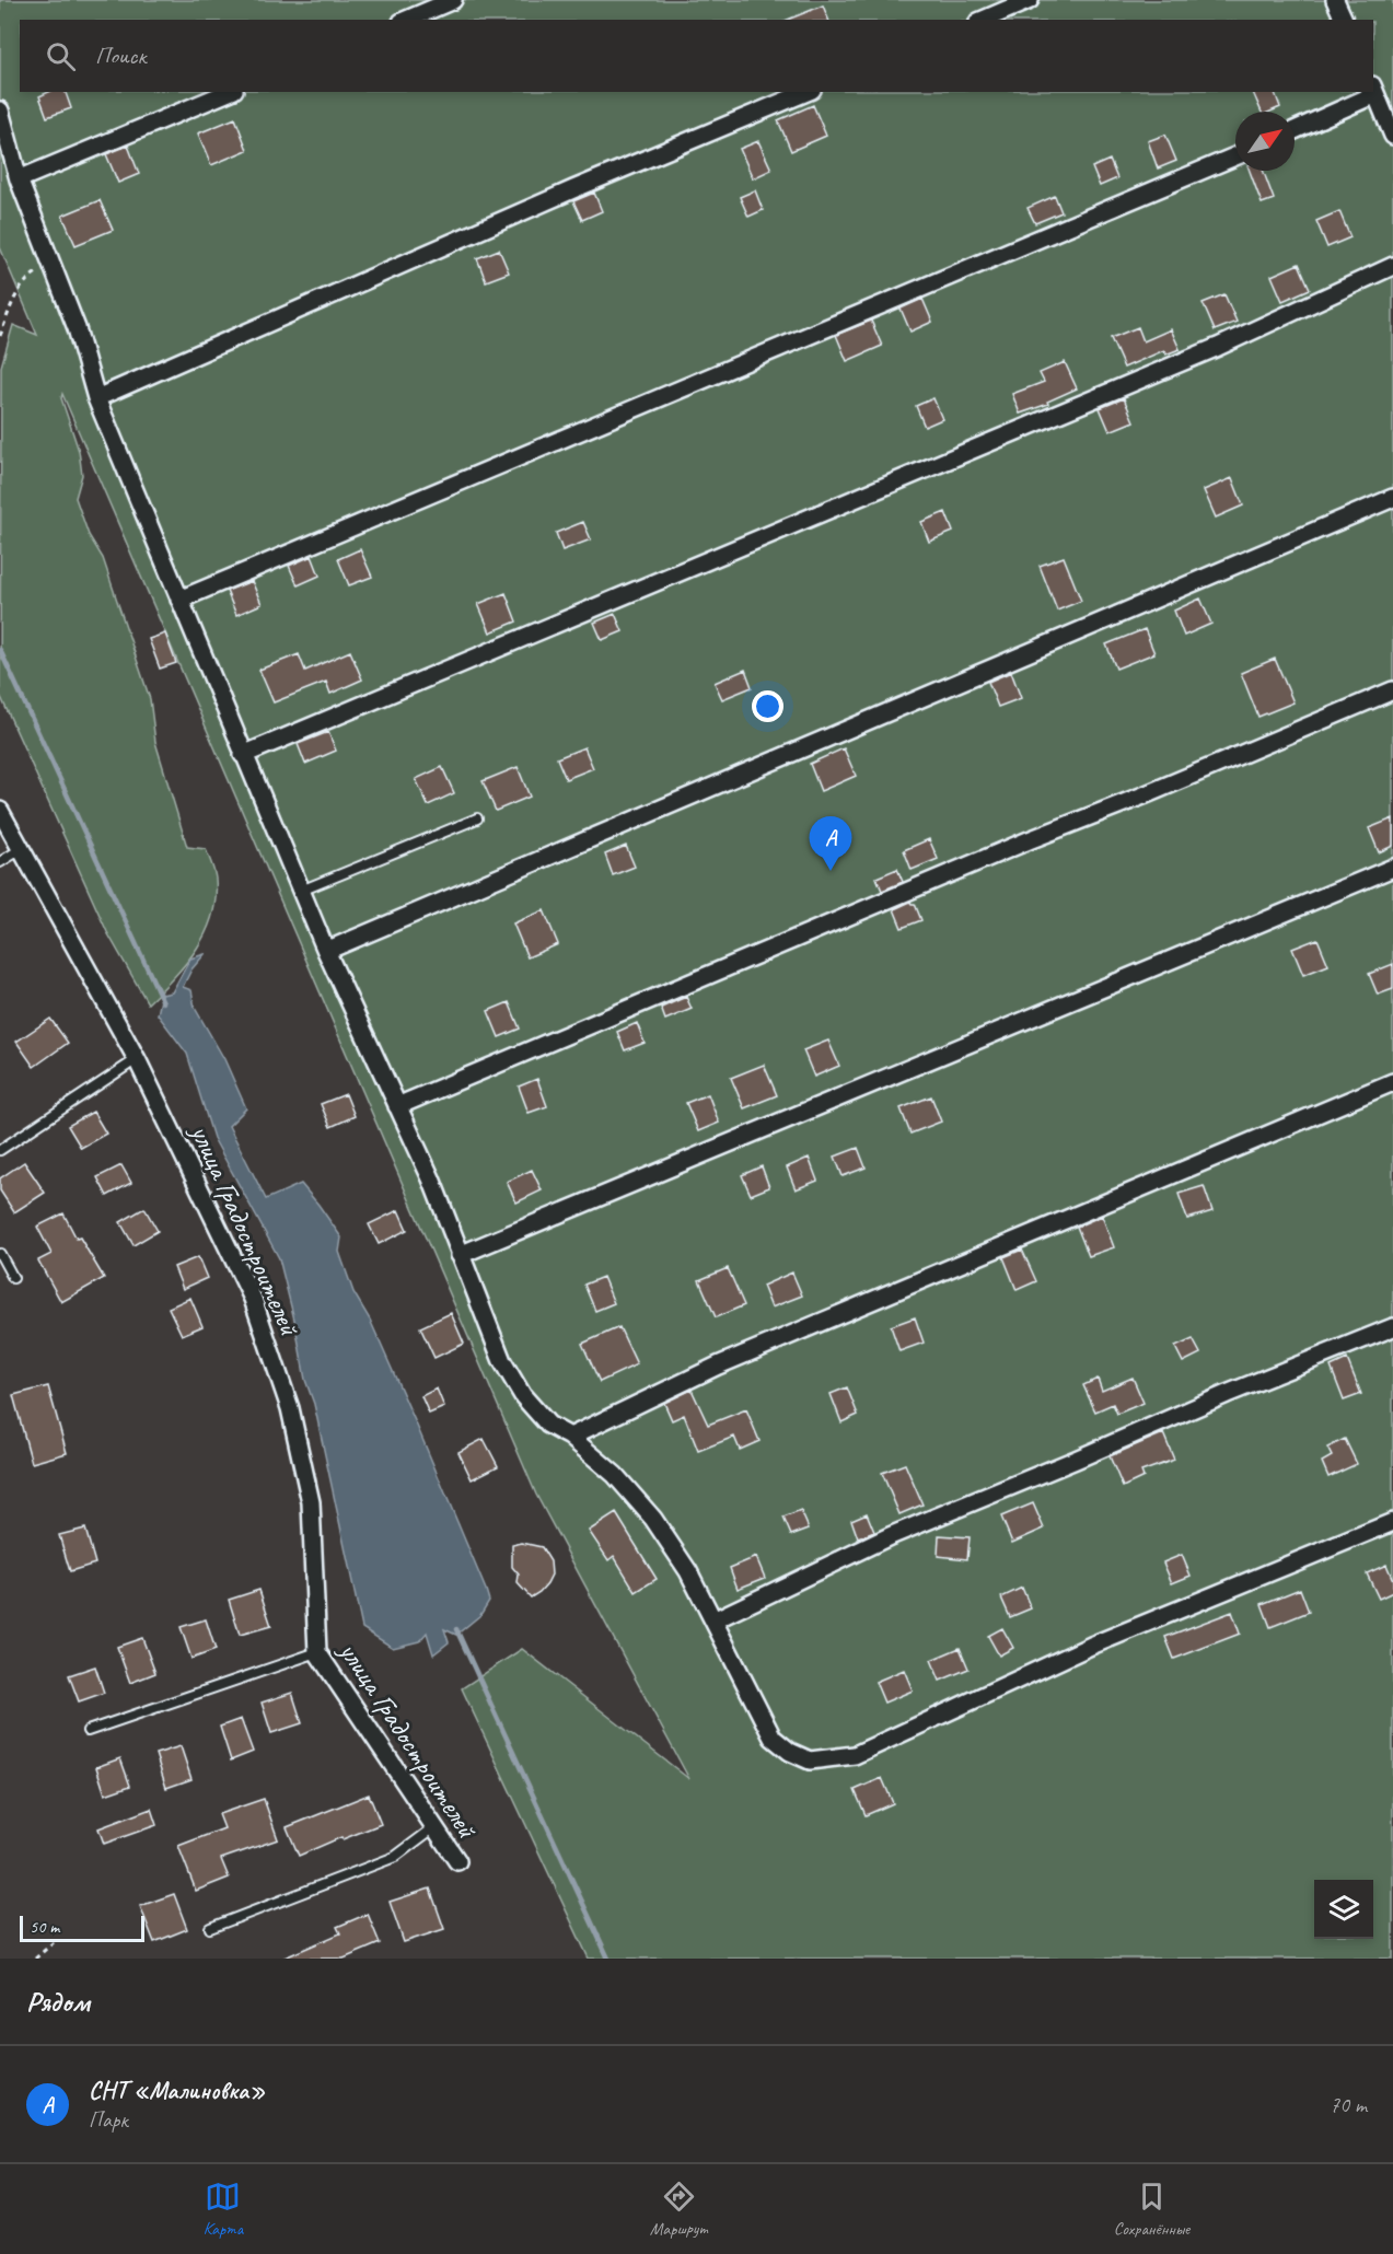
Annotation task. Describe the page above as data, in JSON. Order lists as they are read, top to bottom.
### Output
{
  "streets": {
    "street": ["улица Градостроителей"]
  },
  "scale_bar": "50 m",
  "north": "top right",
  "page": {
    "search": "Поиск",
    "pins": "A",
    "scale": "50 m",
    "heading": "Рядом",
    "list": [
      {
        "mark": "A",
        "name": "СНТ «Малиновка»",
        "note": "Парк",
        "value": "70 m"
      }
    ],
    "nav": ["Карта", "Маршрут", "Сохранённые"]
  }
}
